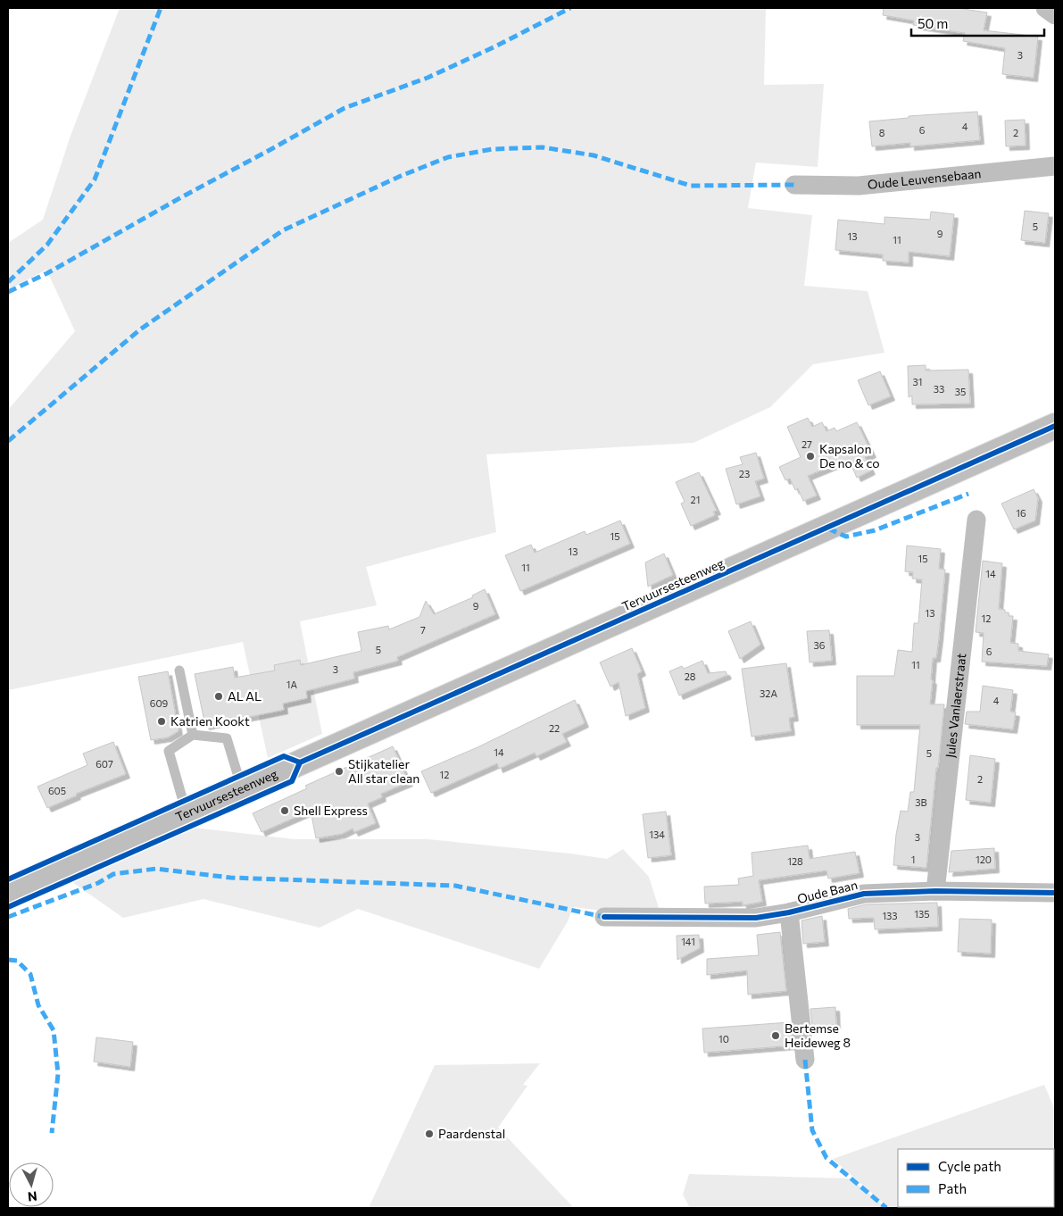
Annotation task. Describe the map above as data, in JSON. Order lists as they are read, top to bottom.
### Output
{
  "streets": {
    "main road": ["Tervuursesteenweg"],
    "street": ["Oude Leuvensebaan", "Jules Vanlaerstraat", "Oude Baan"]
  },
  "crossings": [
    ["Jules Vanlaerstraat", "Oude Baan"]
  ],
  "places": [
    "Kapsalon De no & co",
    "AL AL",
    "Katrien Kookt",
    "Stijkatelier All star clean",
    "Shell Express",
    "Bertemse Heideweg 8",
    "Paardenstal"
  ],
  "house_numbers": [
    "3",
    "4",
    "6",
    "8",
    "2",
    "5",
    "9",
    "13",
    "11",
    "31",
    "33",
    "35",
    "27",
    "23",
    "21",
    "16",
    "15",
    "13",
    "15",
    "11",
    "14",
    "9",
    "13",
    "12",
    "7",
    "36",
    "5",
    "6",
    "11",
    "3",
    "28",
    "1A",
    "32A",
    "4",
    "609",
    "22",
    "14",
    "5",
    "607",
    "12",
    "2",
    "605",
    "3B",
    "134",
    "3",
    "1",
    "120",
    "128",
    "135",
    "133",
    "141",
    "10"
  ],
  "legend": ["Cycle path", "Path"],
  "scale_bar": "50 m",
  "north": "bottom"
}
